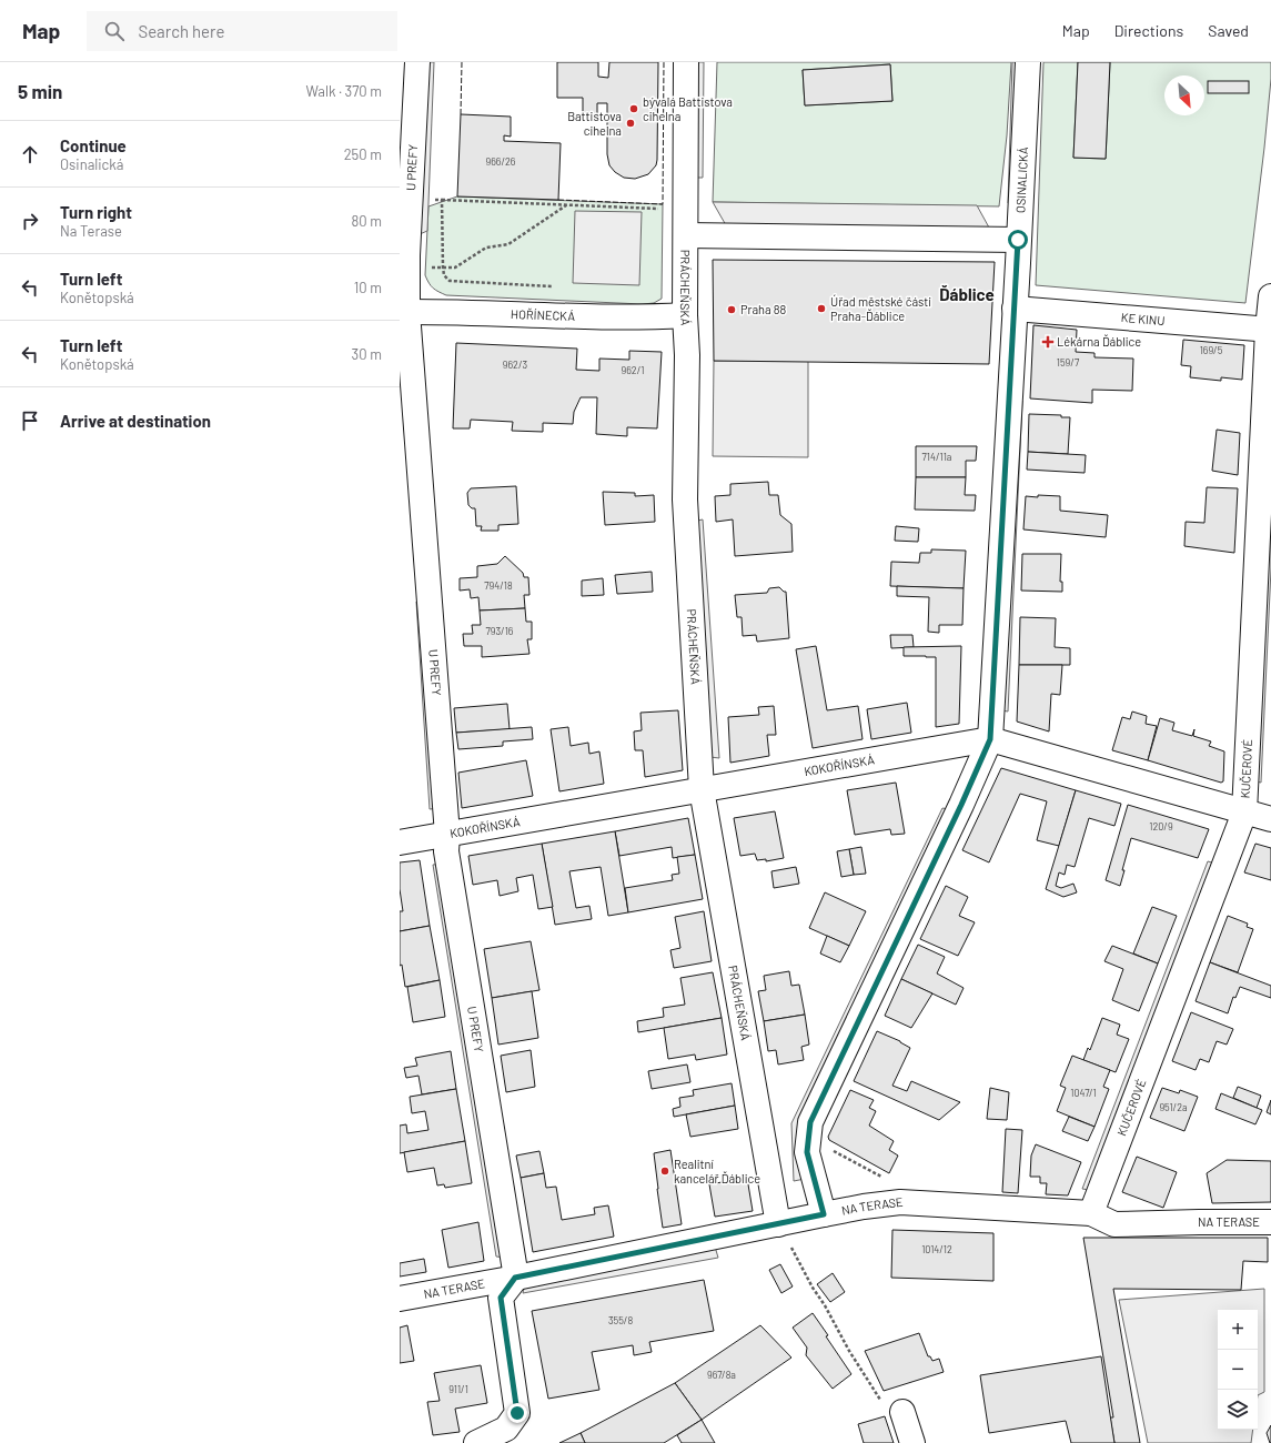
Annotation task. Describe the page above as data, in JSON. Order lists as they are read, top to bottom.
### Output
{
  "streets": {
    "street": [
      "U PREFY",
      "OSINALICKÁ",
      "PRÁCHEŇSKÁ",
      "HOŘÍNECKÁ",
      "KE KINU",
      "KOKOŘÍNSKÁ",
      "KUČEROVÉ",
      "NA TERASE"
    ]
  },
  "crossings": [
    ["U PREFY", "HOŘÍNECKÁ"],
    ["U PREFY", "KOKOŘÍNSKÁ"],
    ["U PREFY", "NA TERASE"],
    ["OSINALICKÁ", "KE KINU"],
    ["OSINALICKÁ", "KOKOŘÍNSKÁ"],
    ["OSINALICKÁ", "NA TERASE"],
    ["PRÁCHEŇSKÁ", "HOŘÍNECKÁ"],
    ["PRÁCHEŇSKÁ", "KOKOŘÍNSKÁ"],
    ["PRÁCHEŇSKÁ", "NA TERASE"],
    ["KE KINU", "KUČEROVÉ"],
    ["KOKOŘÍNSKÁ", "KUČEROVÉ"],
    ["KUČEROVÉ", "NA TERASE"]
  ],
  "districts": ["Ďáblice"],
  "places": {
    "other": [
      "bývalá Battistova cihelna",
      "Battistova cihelna",
      "Úřad městské části Praha-Ďáblice",
      "Praha 88",
      "Realitní kancelář Ďáblice"
    ],
    "health": ["Lékárna Ďáblice"]
  },
  "house_numbers": [
    "966/26",
    "169/5",
    "159/7",
    "962/3",
    "962/1",
    "714/11a",
    "794/18",
    "793/16",
    "120/9",
    "1047/1",
    "951/2a",
    "1014/12",
    "355/8",
    "967/8a",
    "911/1"
  ],
  "north": "bottom right",
  "page": {
    "header": "Map",
    "search": "Search here",
    "nav": ["Map", "Directions", "Saved"],
    "heading": ["5 min", "Walk · 370 m"],
    "list": [
      ["Continue", "Osinalická", "250 m"],
      ["Turn right", "Na Terase", "80 m"],
      ["Turn left", "Konětopská", "10 m"],
      ["Turn left", "Konětopská", "30 m"],
      "Arrive at destination"
    ],
    "map_buttons": ["+", "−"]
  }
}
